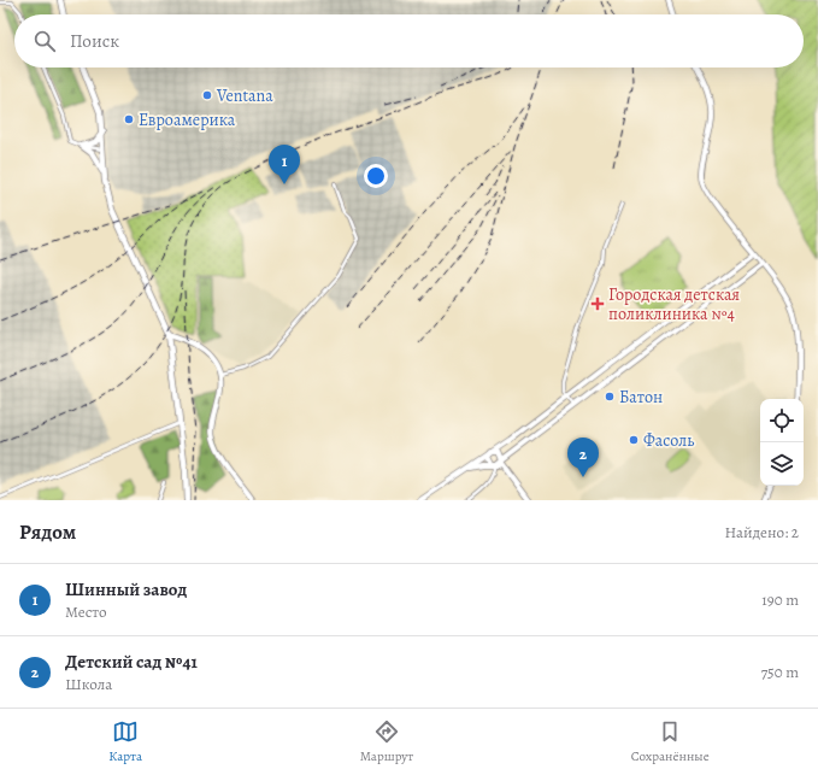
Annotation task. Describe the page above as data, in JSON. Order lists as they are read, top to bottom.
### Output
{
  "places": {
    "other": [
      "Ventana",
      "Евроамерика",
      "Батон",
      "Фасоль"
    ],
    "health": ["Городская детская поликлиника №4"]
  },
  "page": {
    "search": "Поиск",
    "pins": ["1", "2"],
    "heading": ["Рядом", "Найдено: 2"],
    "list": [
      {
        "mark": "1",
        "name": "Шинный завод",
        "note": "Место",
        "value": "190 m"
      },
      {
        "mark": "2",
        "name": "Детский сад №41",
        "note": "Школа",
        "value": "750 m"
      }
    ],
    "nav": ["Карта", "Маршрут", "Сохранённые"]
  }
}
